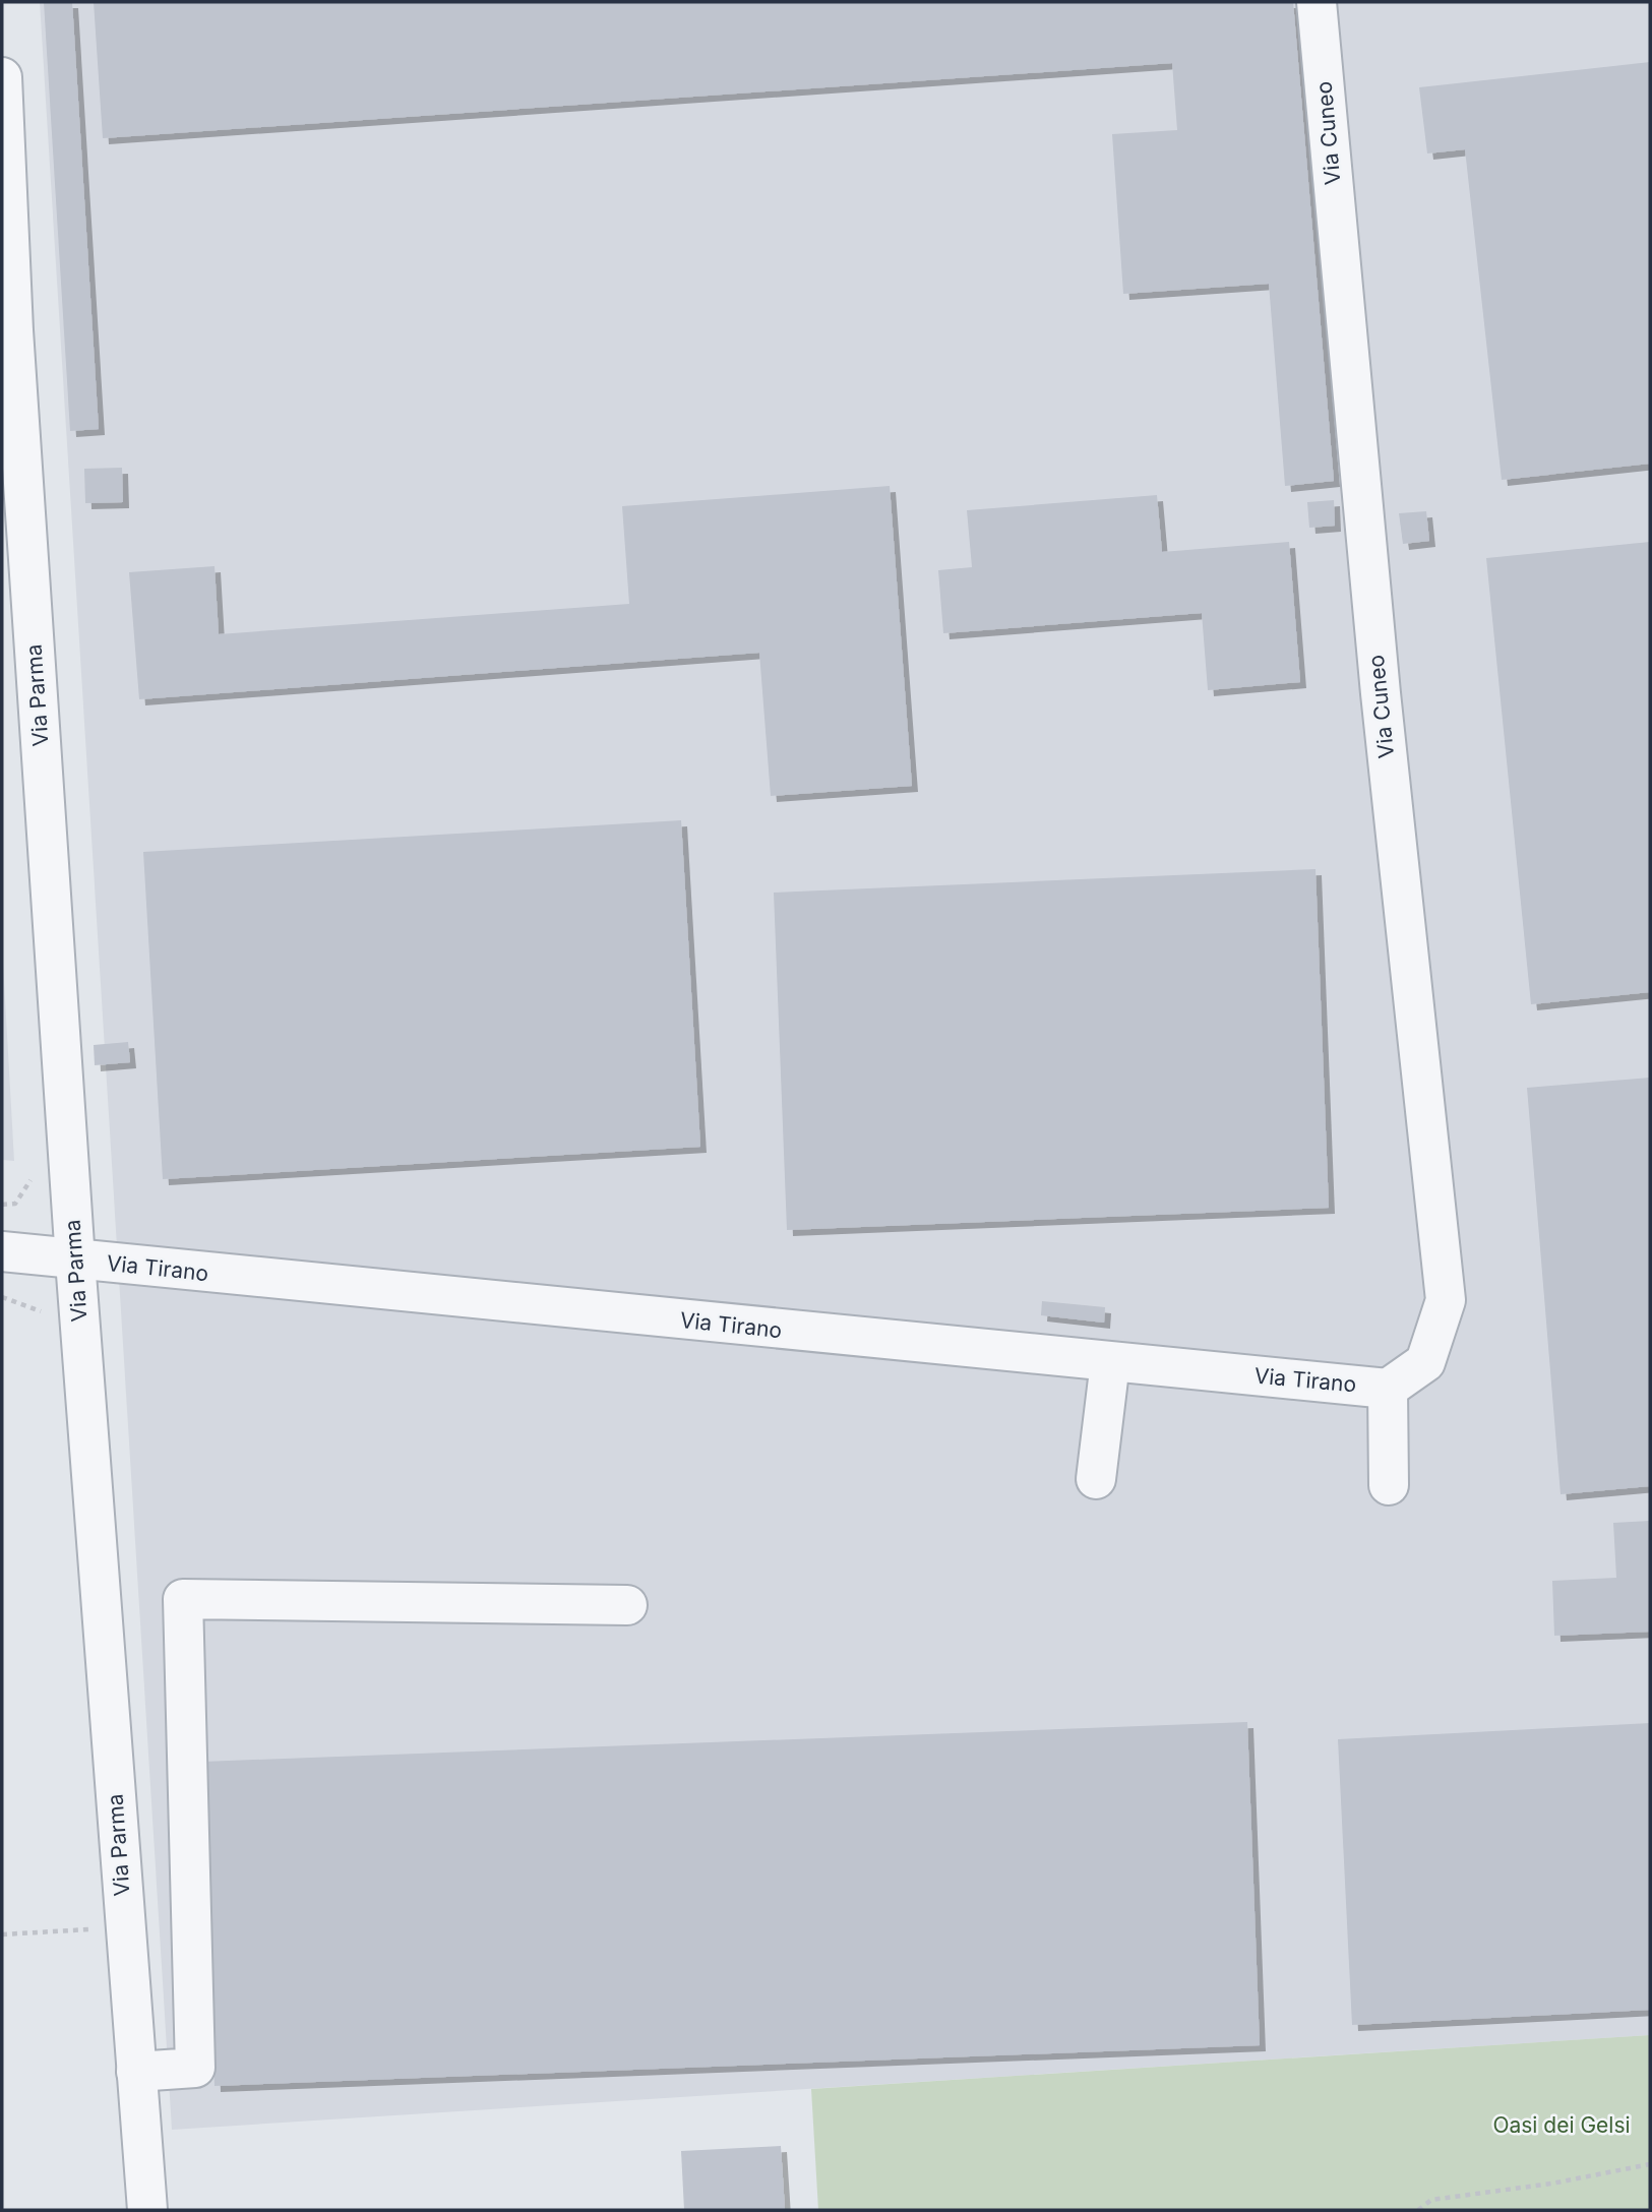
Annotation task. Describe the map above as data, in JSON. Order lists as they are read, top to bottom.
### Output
{
  "streets": {
    "street": ["Via Cuneo", "Via Parma", "Via Tirano"]
  },
  "crossings": [
    ["Via Cuneo", "Via Tirano"],
    ["Via Parma", "Via Tirano"]
  ],
  "parks": ["Oasi dei Gelsi"]
}
